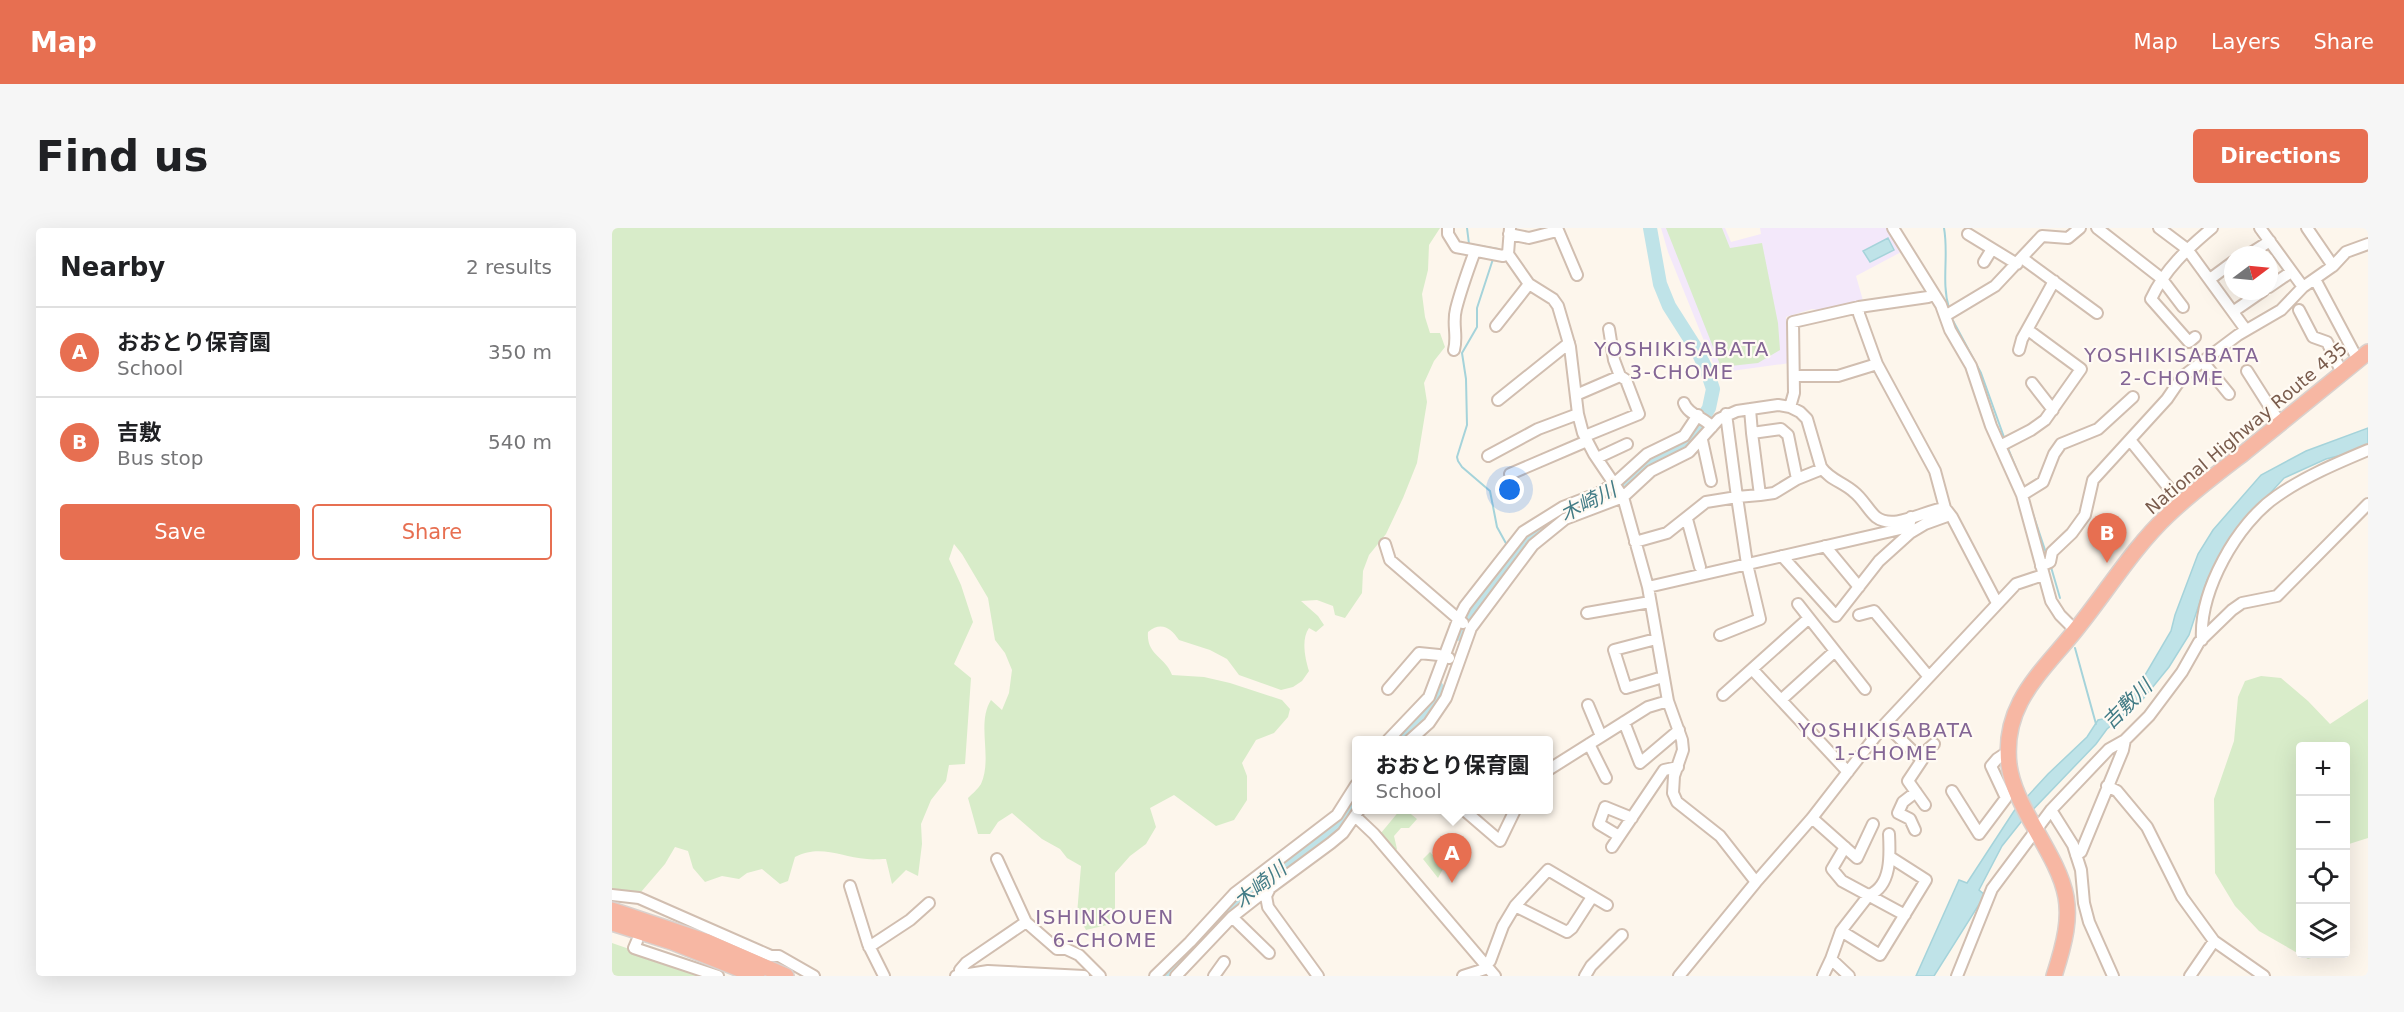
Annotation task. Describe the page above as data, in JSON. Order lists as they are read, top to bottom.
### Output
{
  "streets": {
    "highway": ["National Highway Route 435"]
  },
  "districts": [
    "YOSHIKISABATA 3-CHOME",
    "YOSHIKISABATA 2-CHOME",
    "YOSHIKISABATA 1-CHOME",
    "ISHINKOUEN 6-CHOME"
  ],
  "water": ["木崎川", "吉敷川"],
  "north": "right",
  "page": {
    "header": "Map",
    "nav": ["Map", "Layers", "Share"],
    "buttons": [
      "Directions",
      ["Save", "Share"]
    ],
    "title": "Find us",
    "heading": ["Nearby", "2 results"],
    "list": [
      {
        "mark": "A",
        "name": "おおとり保育園",
        "note": "School",
        "value": "350 m"
      },
      {
        "mark": "B",
        "name": "吉敷",
        "note": "Bus stop",
        "value": "540 m"
      }
    ],
    "pins": ["B", "A"],
    "popup": ["おおとり保育園", "School"],
    "map_buttons": ["+", "−"]
  }
}
